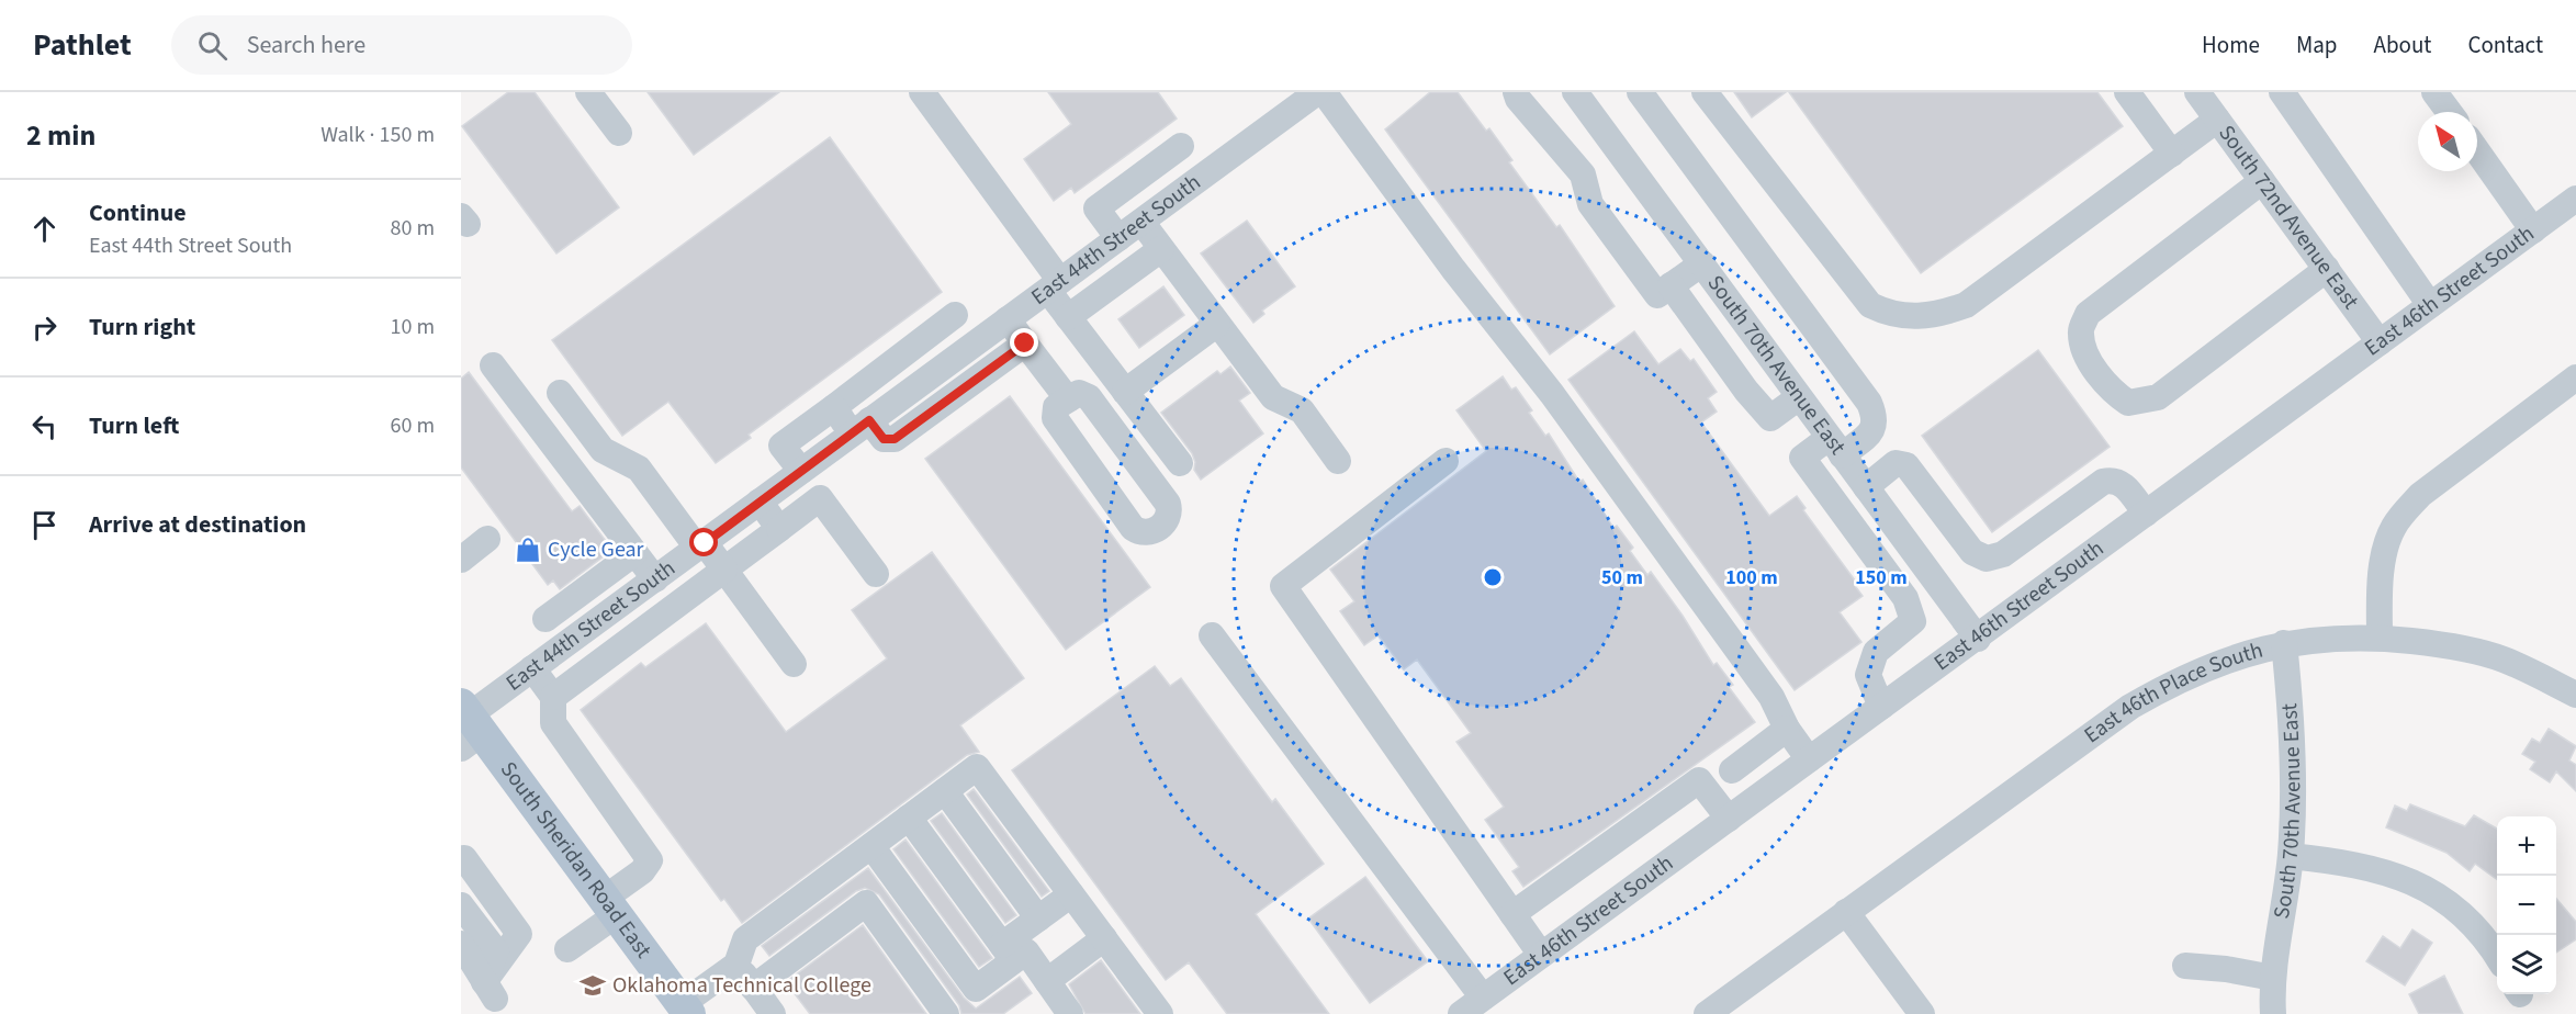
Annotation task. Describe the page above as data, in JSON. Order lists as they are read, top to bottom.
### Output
{
  "streets": {
    "main road": ["South Sheridan Road East"],
    "street": [
      "South 72nd Avenue East",
      "East 44th Street South",
      "East 46th Street South",
      "South 70th Avenue East",
      "East 46th Place South"
    ]
  },
  "crossings": [
    ["South 72nd Avenue East", "East 46th Street South"],
    ["East 44th Street South", "South Sheridan Road East"],
    ["East 46th Street South", "South 70th Avenue East"],
    ["South 70th Avenue East", "East 46th Place South"]
  ],
  "places": {
    "shop": ["Cycle Gear"],
    "school or university": ["Oklahoma Technical College"]
  },
  "north": "top left",
  "page": {
    "header": "Pathlet",
    "search": "Search here",
    "nav": [
      "Home",
      "Map",
      "About",
      "Contact"
    ],
    "heading": ["2 min", "Walk · 150 m"],
    "list": [
      ["Continue", "East 44th Street South", "80 m"],
      ["Turn right", "10 m"],
      ["Turn left", "60 m"],
      "Arrive at destination"
    ],
    "map_buttons": ["+", "−"]
  },
  "rings": ["50 m", "100 m", "150 m"]
}
